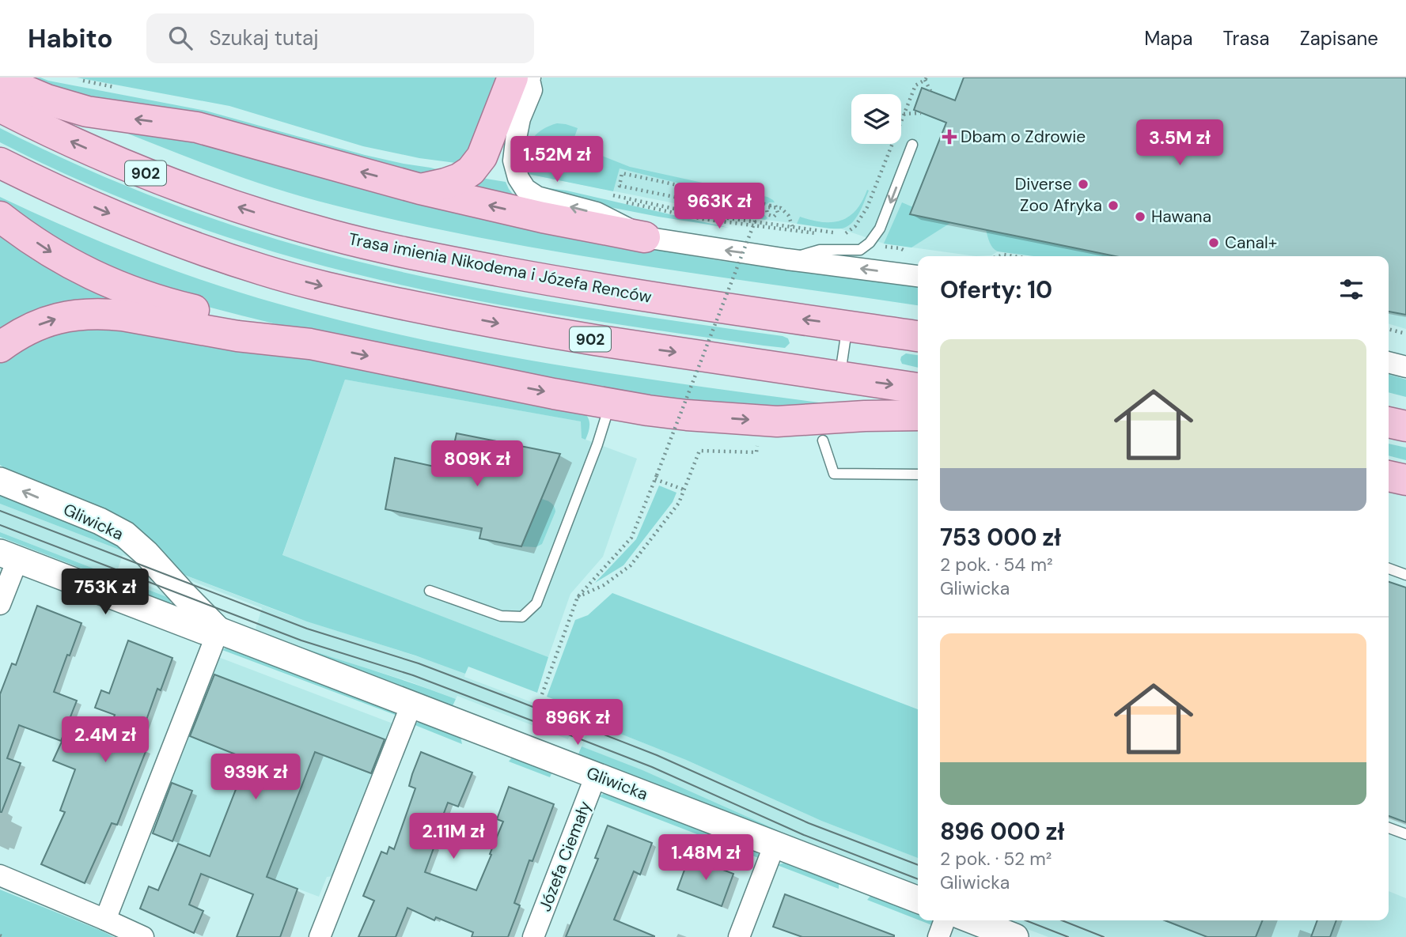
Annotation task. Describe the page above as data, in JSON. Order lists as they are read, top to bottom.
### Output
{
  "streets": {
    "main road": ["902", "Trasa imienia Nikodema i Józefa Renców"],
    "street": ["Gliwicka", "Józefa Ciemały"]
  },
  "crossings": [
    ["Gliwicka", "Józefa Ciemały"]
  ],
  "places": {
    "health": ["Dbam o Zdrowie"],
    "other": [
      "Diverse",
      "Zoo Afryka",
      "Hawana",
      "Canal+"
    ]
  },
  "page": {
    "header": "Habito",
    "search": "Szukaj tutaj",
    "nav": ["Mapa", "Trasa", "Zapisane"],
    "price": [
      "3.5M zł",
      "1.52M zł",
      "963K zł",
      "809K zł",
      "753K zł",
      "896K zł",
      "2.4M zł",
      "939K zł",
      "2.11M zł",
      "1.48M zł"
    ],
    "heading": "Oferty: 10",
    "list": [
      {
        "name": "753 000 zł",
        "note": "2 pok. · 54 m² · Gliwicka"
      },
      {
        "name": "896 000 zł",
        "note": "2 pok. · 52 m² · Gliwicka"
      }
    ]
  }
}
